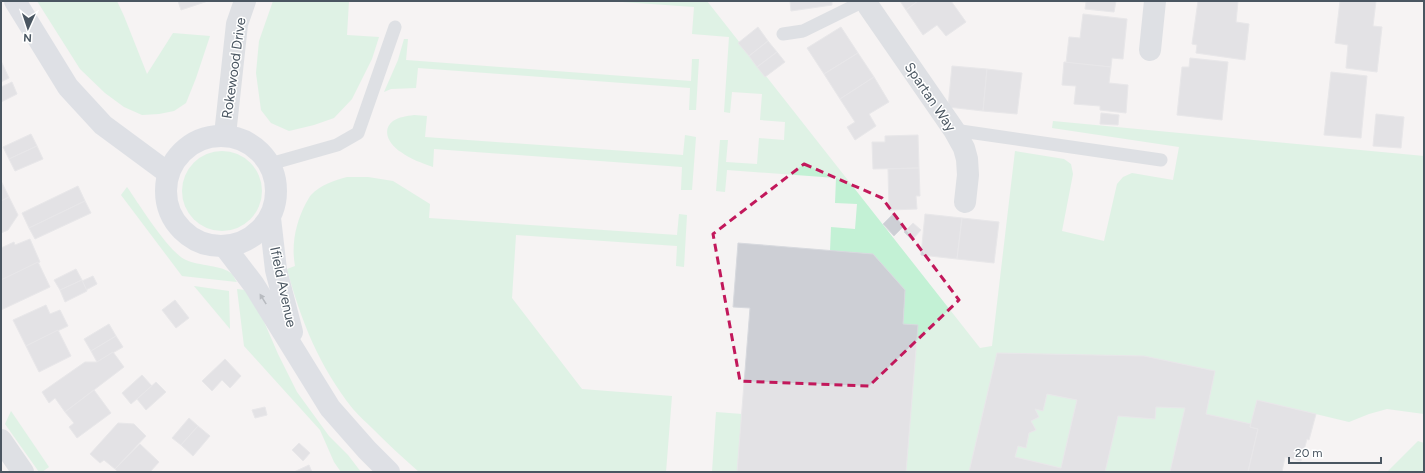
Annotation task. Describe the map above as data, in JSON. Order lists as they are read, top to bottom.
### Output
{
  "streets": {
    "street": ["Rokewood Drive", "Spartan Way", "Ifield Avenue"]
  },
  "crossings": [
    ["Rokewood Drive", "Ifield Avenue"]
  ],
  "scale_bar": "20 m",
  "north": "bottom"
}
